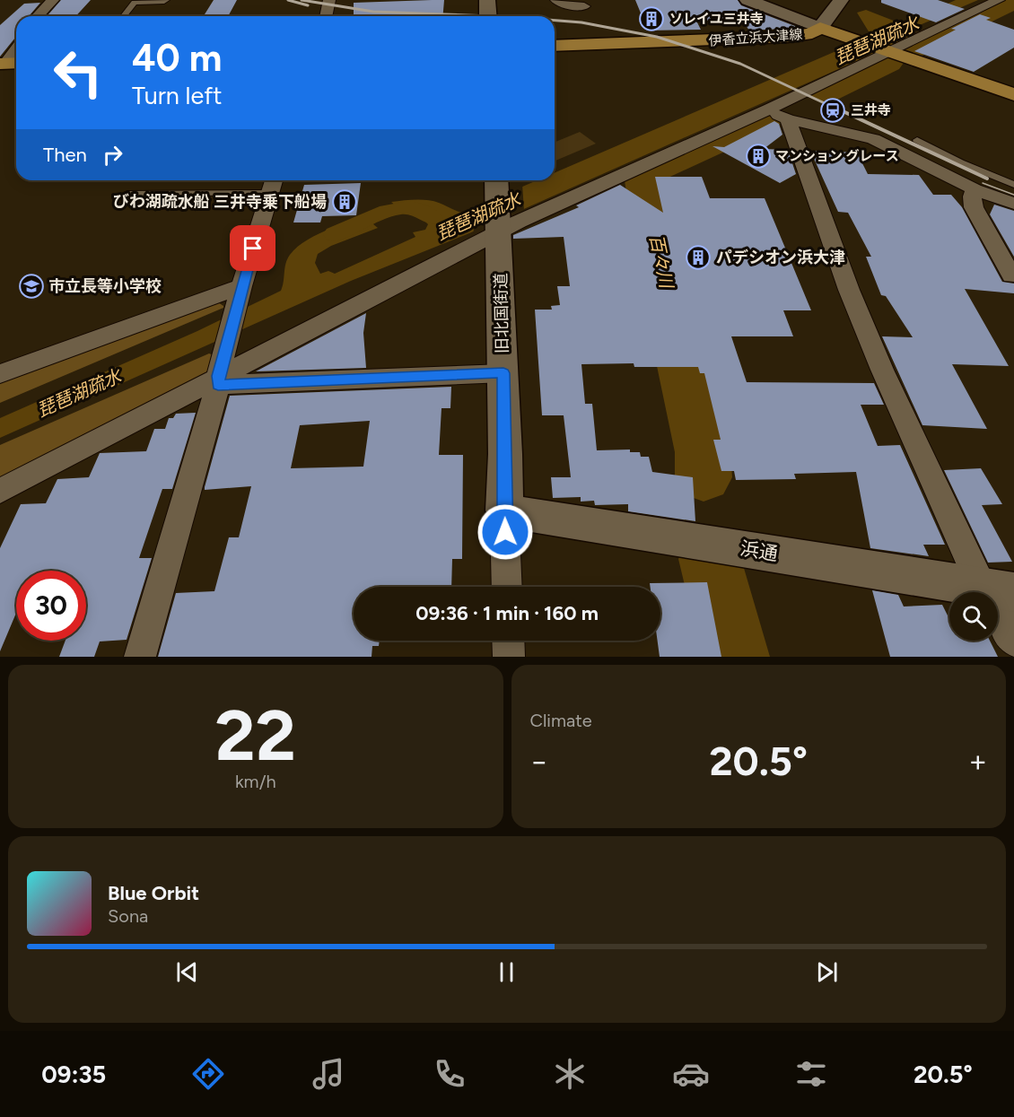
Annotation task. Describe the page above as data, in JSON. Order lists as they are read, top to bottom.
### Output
{
  "streets": {
    "main road": ["伊香立浜大津線"],
    "street": ["旧北国街道", "浜通"]
  },
  "crossings": [
    ["旧北国街道", "浜通"]
  ],
  "water": ["琵琶湖疏水", "百々川"],
  "places": {
    "building": [
      "ソレイユ三井寺",
      "マンション グレース",
      "びわ湖疏水船 三井寺乗下船場",
      "パデシオン浜大津"
    ],
    "station": ["三井寺"],
    "school or university": ["市立長等小学校"]
  },
  "page": {
    "turn": ["40 m", "Turn left"],
    "then": "Then",
    "limit": "30",
    "trip": "09:36 · 1 min · 160 m",
    "tile": [
      ["22", "km/h"],
      "Climate"
    ],
    "heat": ["−", "20.5°", "+"],
    "song": ["Blue Orbit", "Sona"],
    "tabs": ["09:35", "20.5°"]
  }
}
